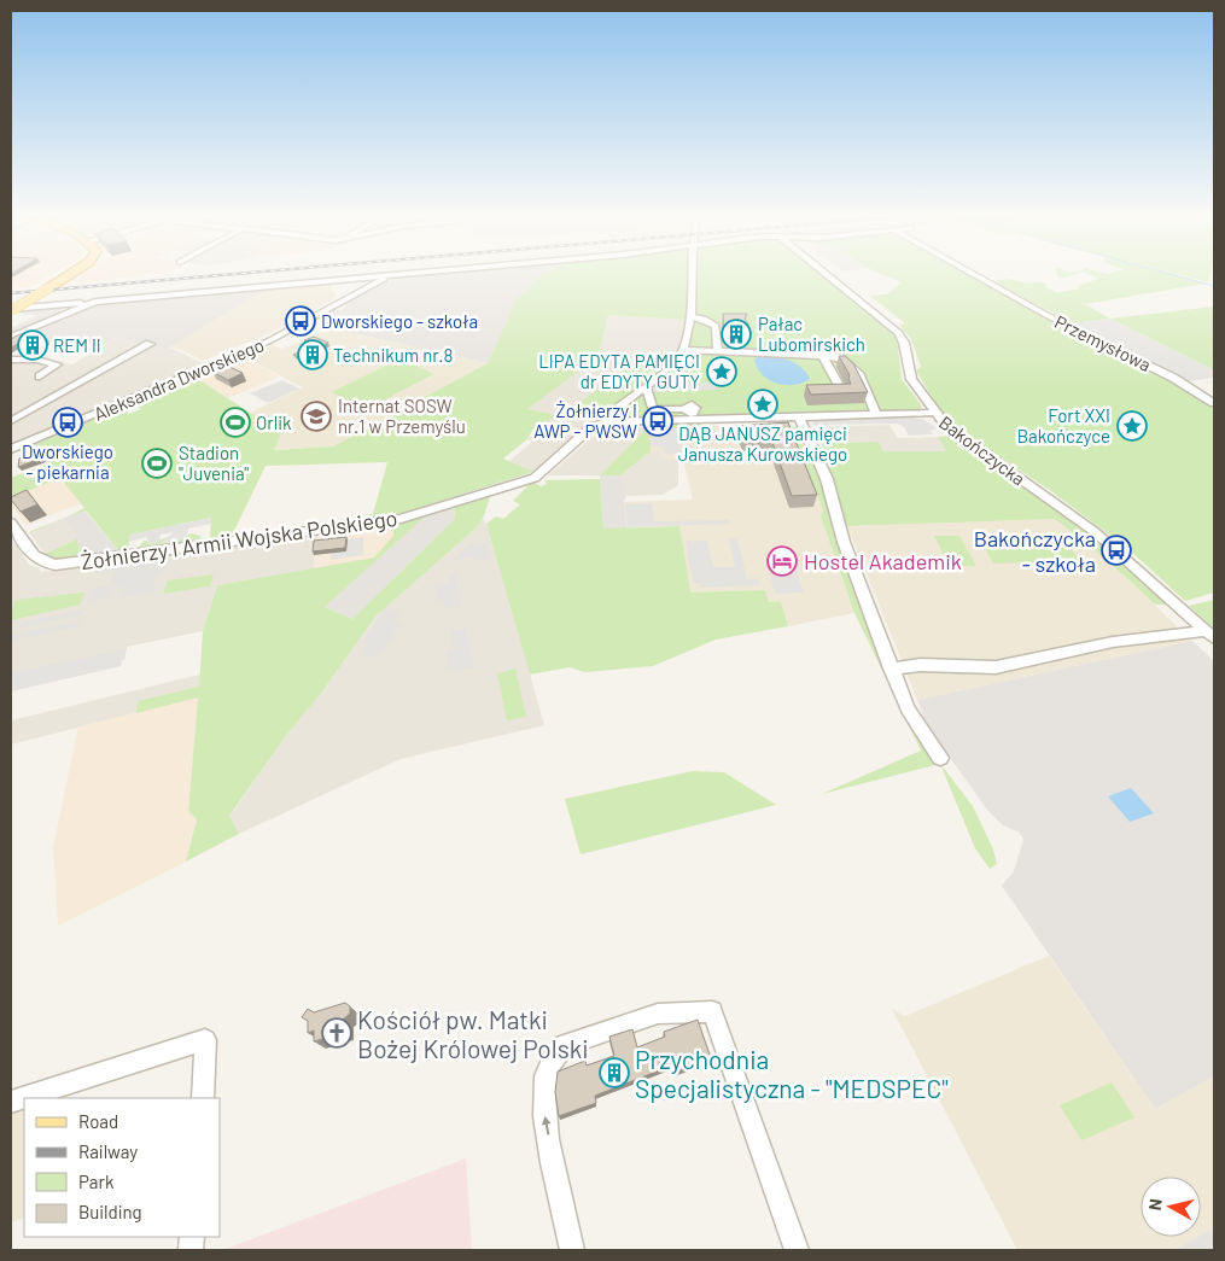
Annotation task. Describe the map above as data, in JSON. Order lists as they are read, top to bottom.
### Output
{
  "streets": {
    "street": [
      "Przemysłowa",
      "Aleksandra Dworskiego",
      "Bakończycka",
      "Żołnierzy I Armii Wojska Polskiego"
    ]
  },
  "places": {
    "bus stop": [
      "Dworskiego - szkoła",
      "Żołnierzy I AWP - PWSW",
      "Dworskiego - piekarnia",
      "Bakończycka - szkoła"
    ],
    "building": [
      "Pałac Lubomirskich",
      "REM II",
      "Technikum nr.8",
      "Przychodnia Specjalistyczna - \"MEDSPEC\""
    ],
    "place": ["LIPA EDYTA PAMIĘCI dr EDYTY GUTY", "DĄB JANUSZ pamięci Janusza Kurowskiego", "Fort XXI Bakończyce"],
    "school or university": ["Internat SOSW nr.1 w Przemyślu"],
    "sports": ["Orlik", "Stadion \"Juvenia\""],
    "hotel": ["Hostel Akademik"],
    "church": ["Kościół pw. Matki Bożej Królowej Polski"]
  },
  "legend": [
    "Road",
    "Railway",
    "Park",
    "Building"
  ],
  "north": "left"
}
